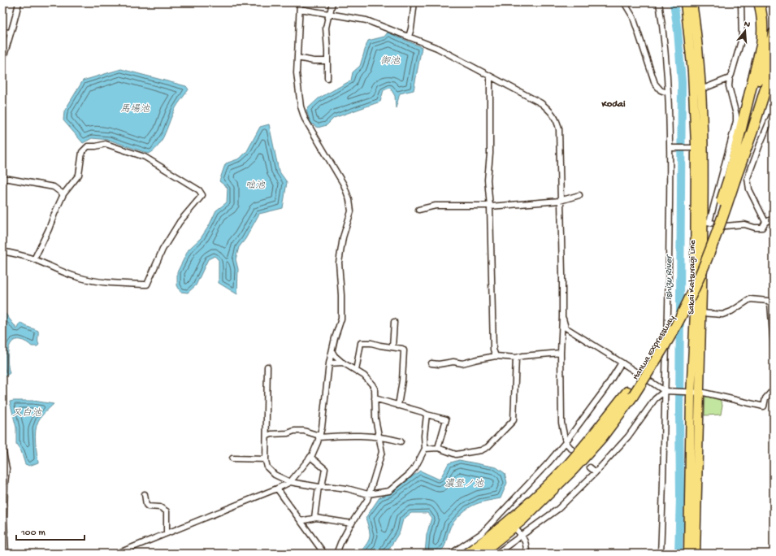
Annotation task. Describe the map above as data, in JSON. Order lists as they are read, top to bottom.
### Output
{
  "streets": {
    "highway": ["Hanwa Expressway"],
    "main road": ["Sakai Katsuragi Line"]
  },
  "districts": ["Kodai"],
  "water": [
    "御池",
    "馬場池",
    "咄池",
    "Ishizu River",
    "又白池",
    "濃登ノ池"
  ],
  "scale_bar": "100 m",
  "north": "top"
}
